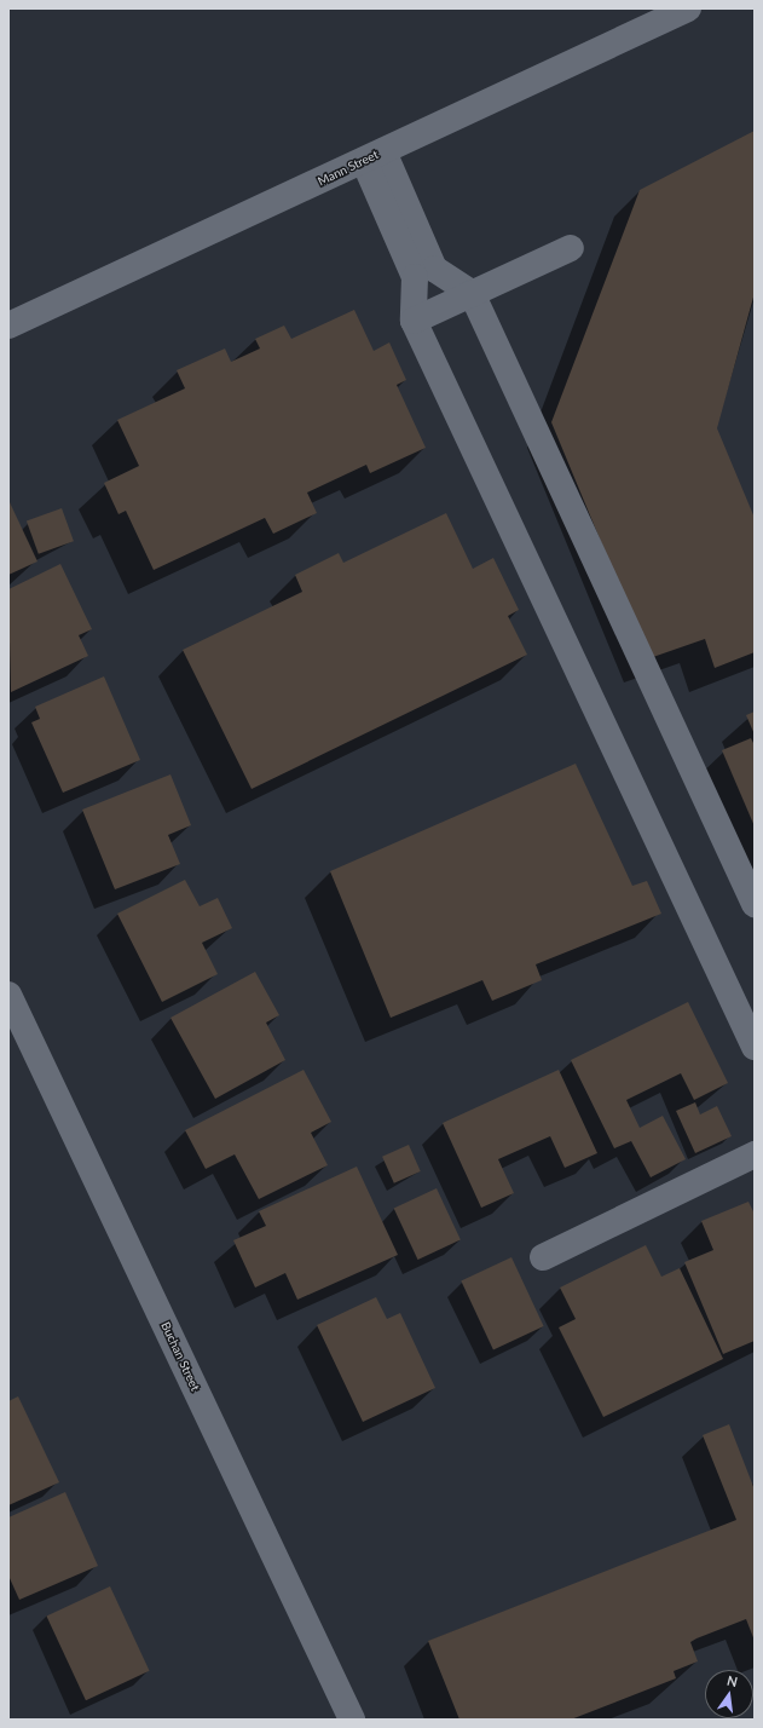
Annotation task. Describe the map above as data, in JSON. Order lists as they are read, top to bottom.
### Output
{
  "streets": {
    "street": ["Mann Street", "Buchan Street"]
  },
  "north": "top"
}
